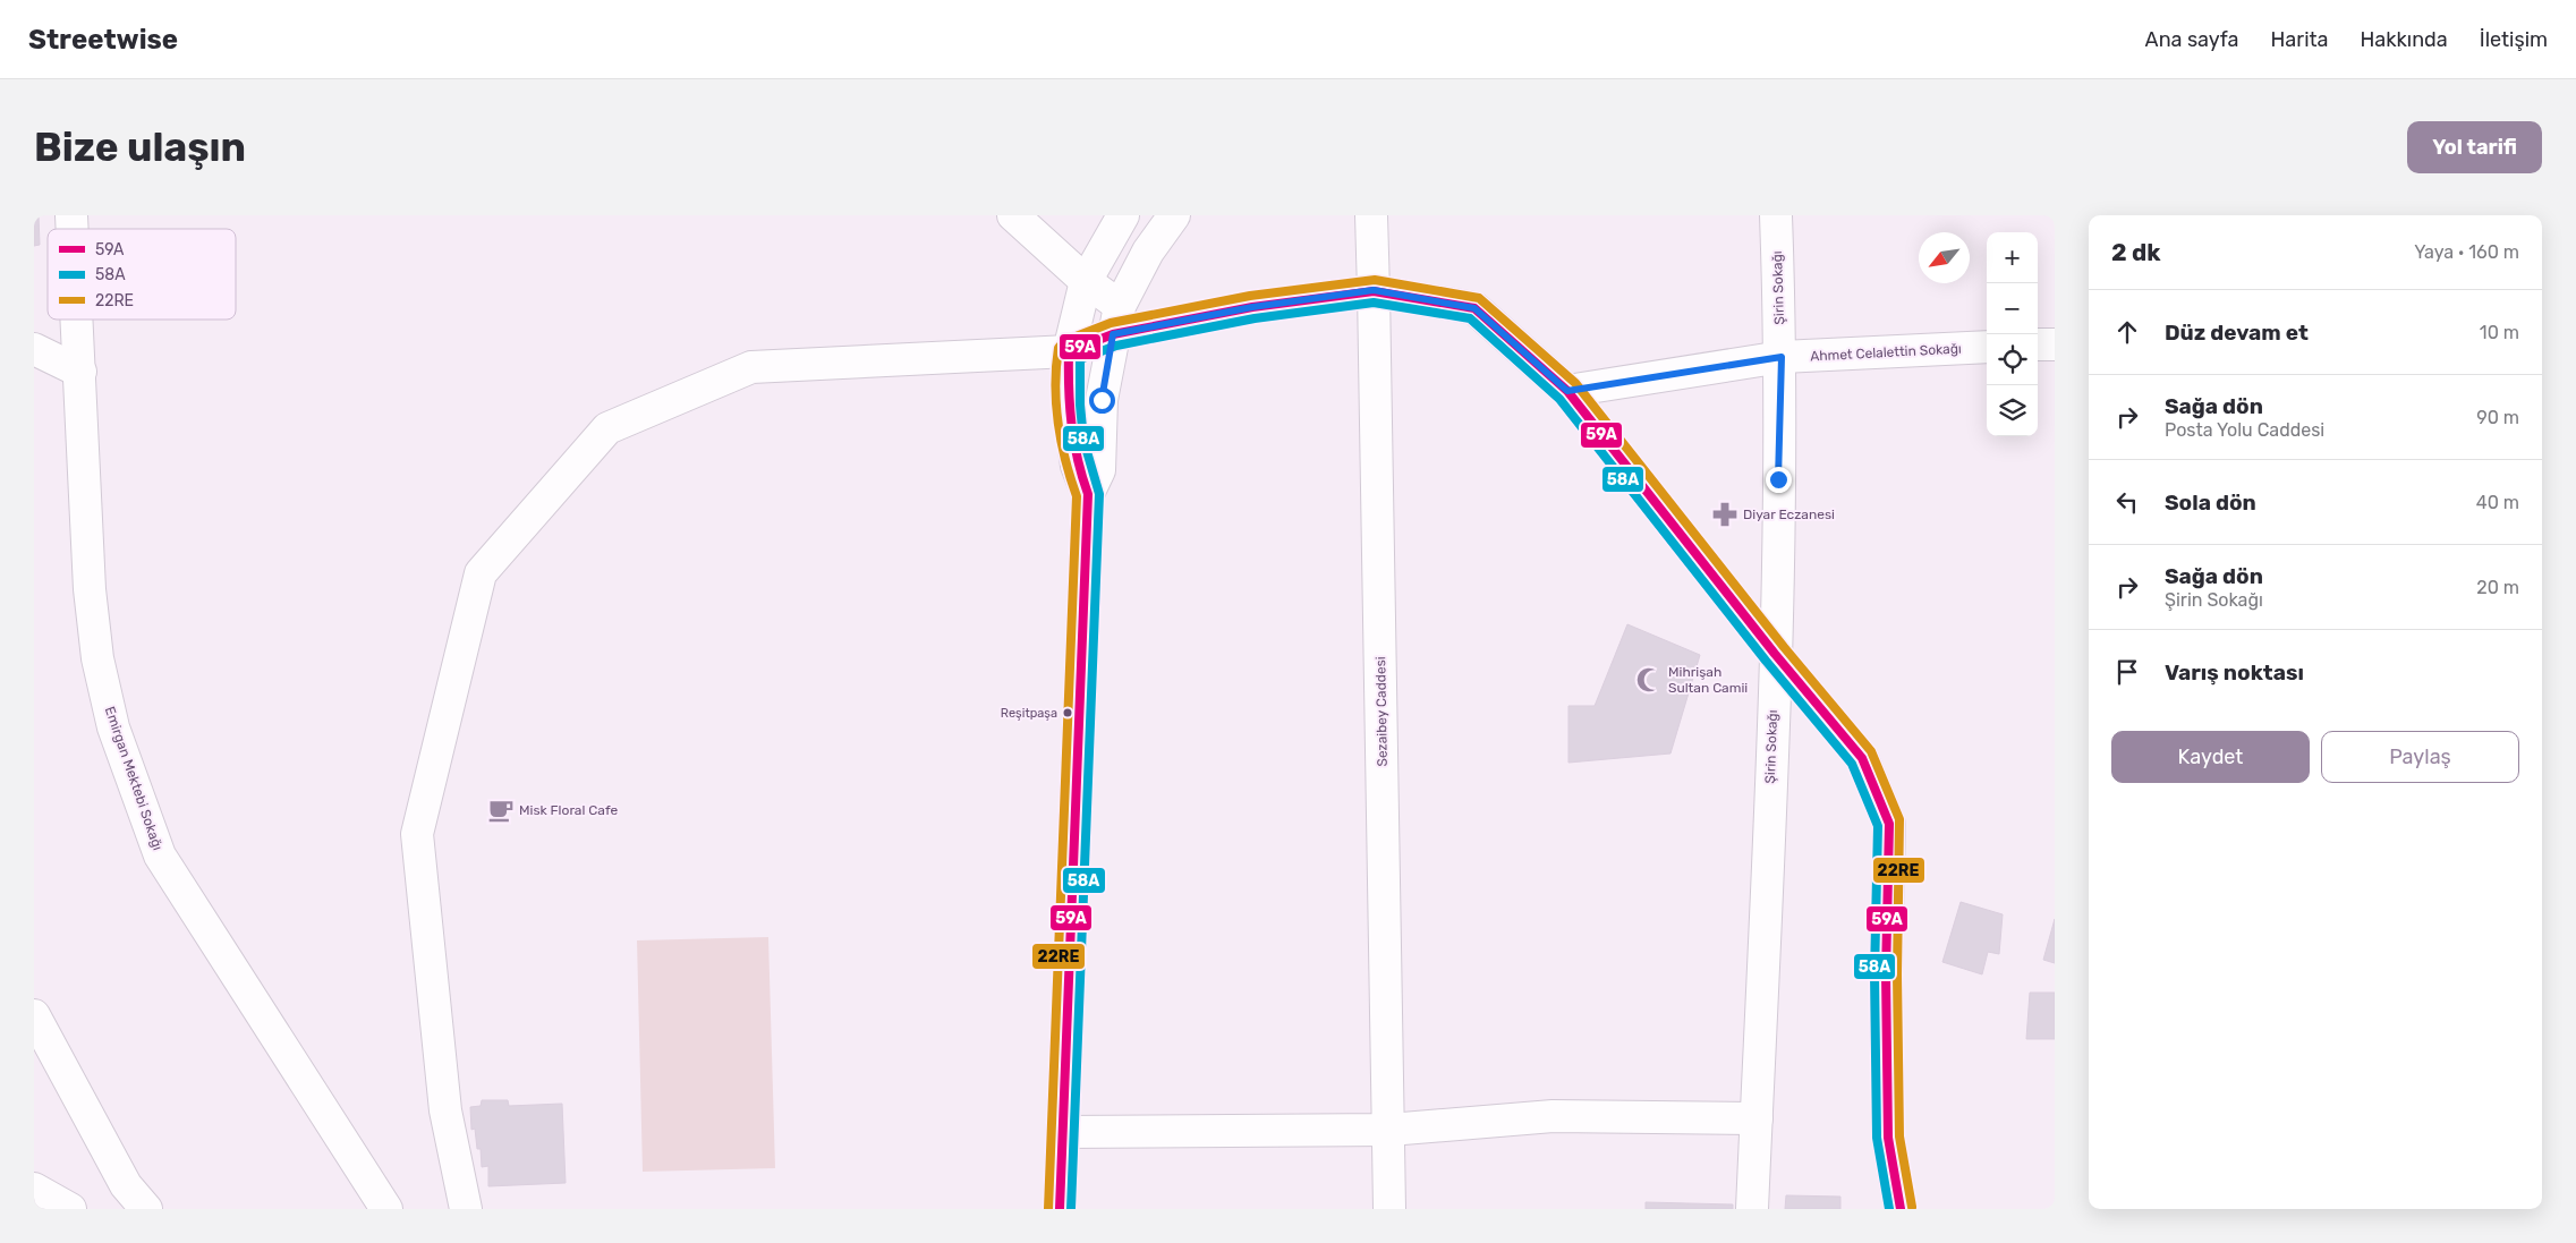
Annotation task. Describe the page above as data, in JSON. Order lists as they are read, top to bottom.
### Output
{
  "streets": {
    "street": [
      "Şirin Sokağı",
      "Ahmet Celalettin Sokağı",
      "Sezaibey Caddesi",
      "Emirgan Mektebi Sokağı"
    ]
  },
  "crossings": [
    ["Şirin Sokağı", "Ahmet Celalettin Sokağı"]
  ],
  "places": {
    "pharmacy": ["Diyar Eczanesi"],
    "mosque": ["Mihrişah Sultan Camii"],
    "other": ["Reşitpaşa"],
    "cafe": ["Misk Floral Cafe"]
  },
  "lines": ["transit line 22RE", "transit line 59A", "transit line 58A"],
  "legend": ["59A", "58A", "22RE"],
  "north": "bottom left",
  "page": {
    "header": "Streetwise",
    "nav": [
      "Ana sayfa",
      "Harita",
      "Hakkında",
      "İletişim"
    ],
    "buttons": [
      "Yol tarifi",
      ["Kaydet", "Paylaş"]
    ],
    "title": "Bize ulaşın",
    "heading": ["2 dk", "Yaya · 160 m"],
    "map_buttons": ["+", "−"],
    "list": [
      ["Düz devam et", "10 m"],
      ["Sağa dön", "Posta Yolu Caddesi", "90 m"],
      ["Sola dön", "40 m"],
      ["Sağa dön", "Şirin Sokağı", "20 m"],
      "Varış noktası"
    ]
  }
}
